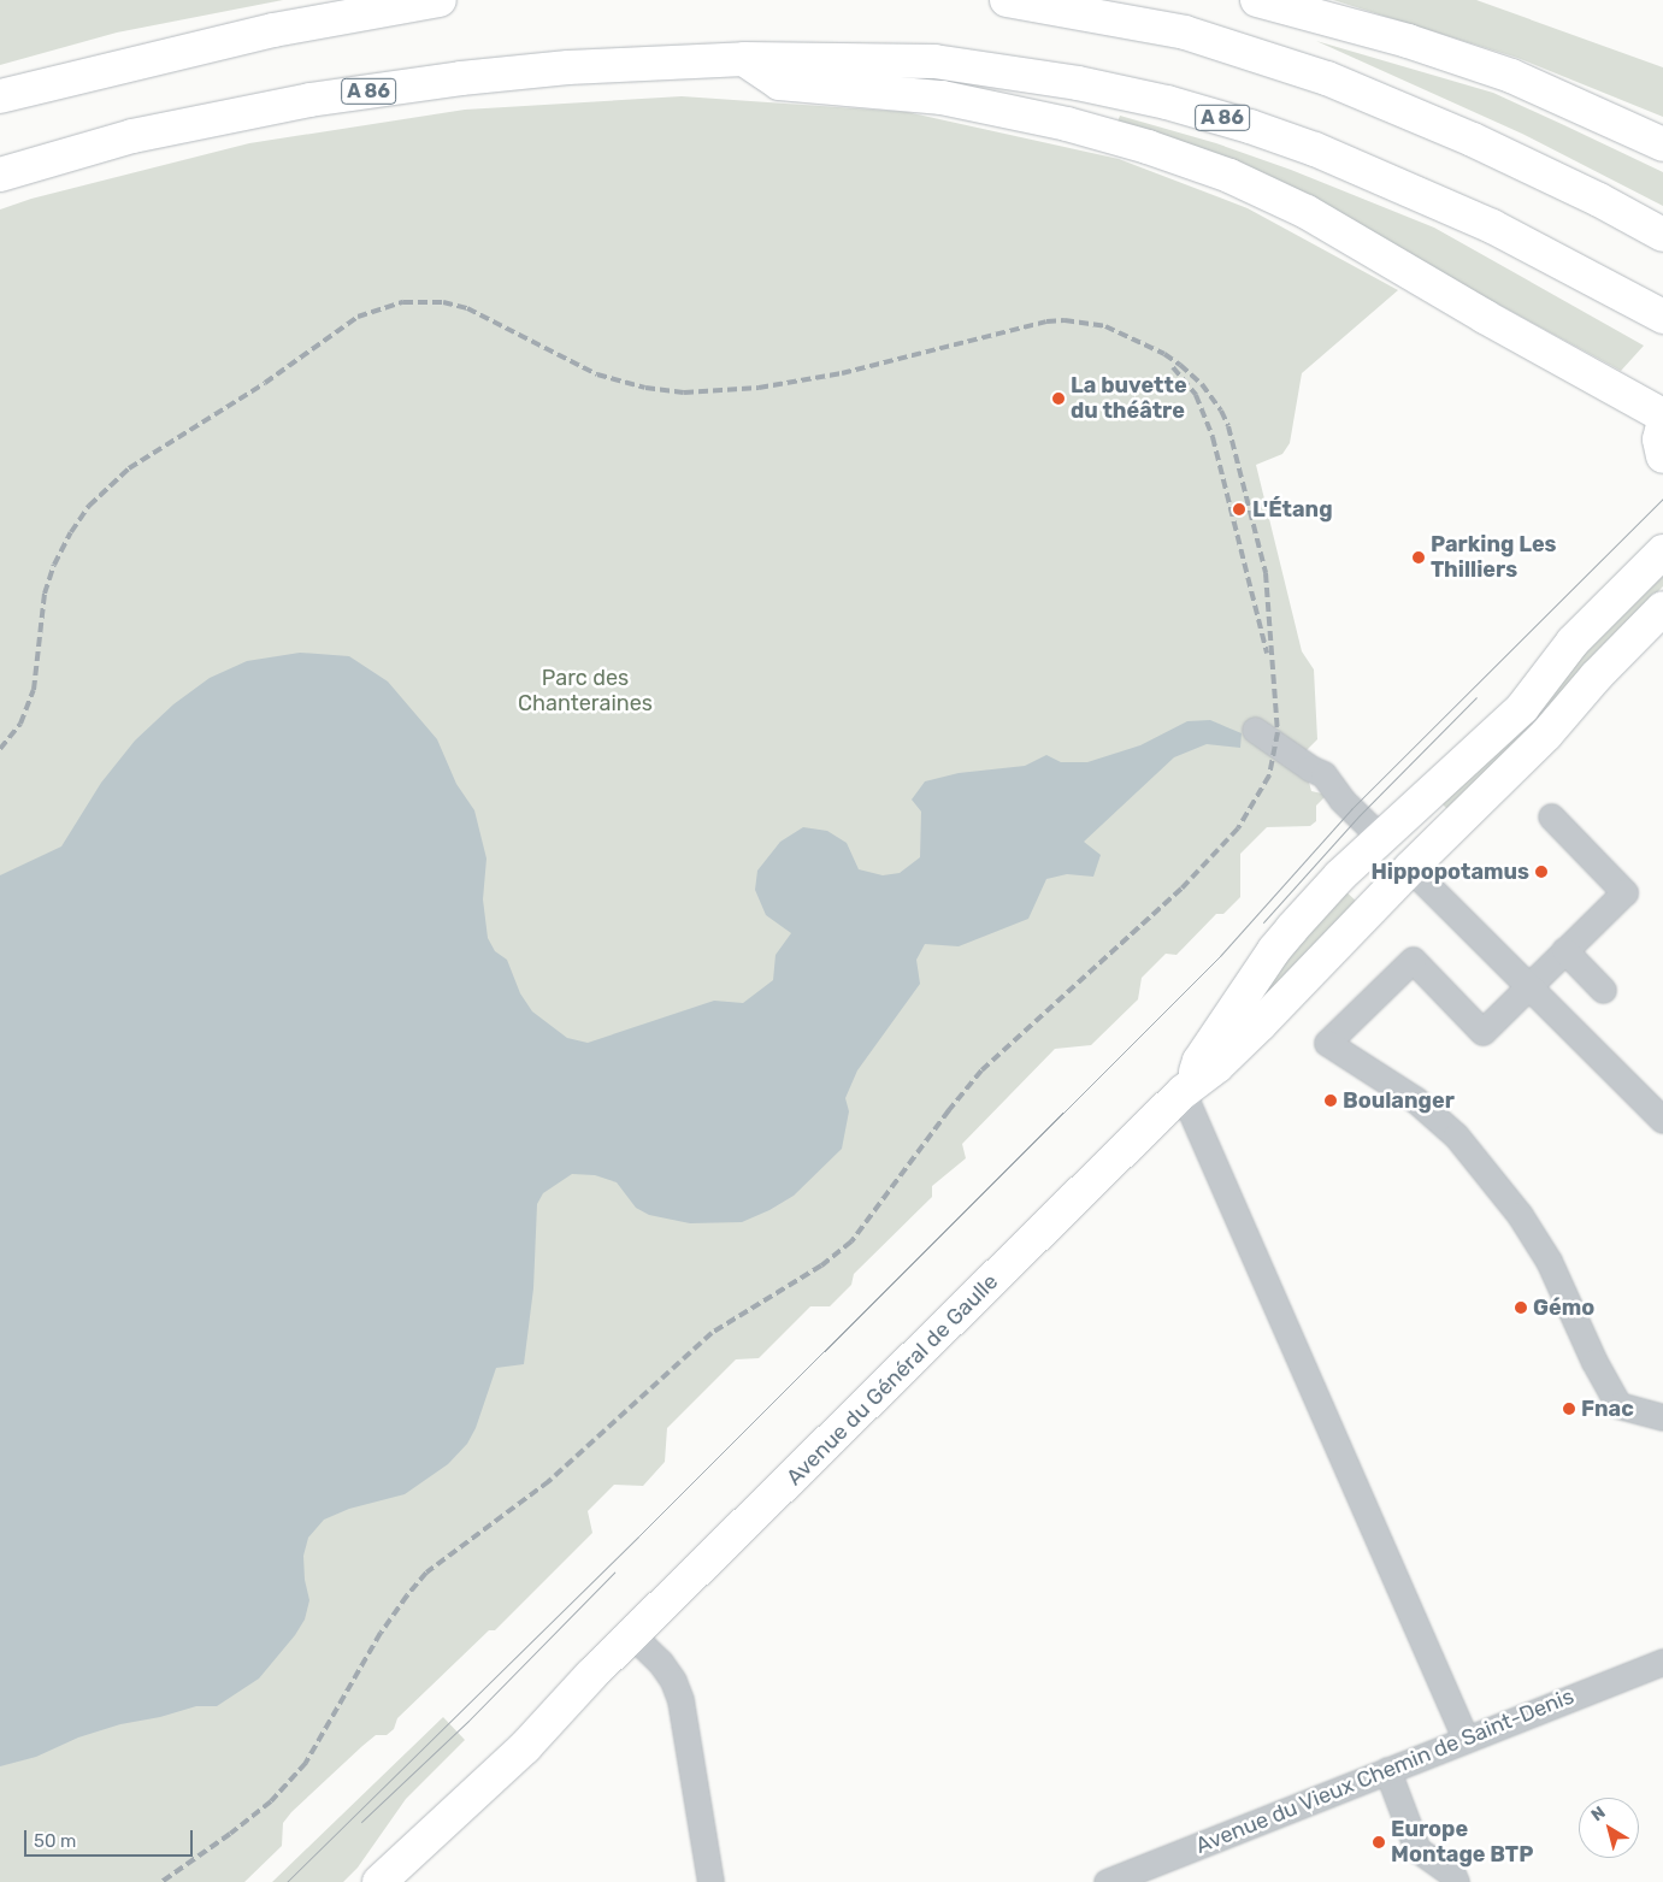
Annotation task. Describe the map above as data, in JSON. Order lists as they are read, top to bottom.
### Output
{
  "streets": {
    "main road": ["A 86", "Avenue du Général de Gaulle"],
    "street": ["Avenue du Vieux Chemin de Saint-Denis"]
  },
  "parks": ["Parc des Chanteraines"],
  "places": [
    "La buvette du théâtre",
    "L'Étang",
    "Parking Les Thilliers",
    "Hippopotamus",
    "Boulanger",
    "Gémo",
    "Fnac",
    "Europe Montage BTP"
  ],
  "scale_bar": "50 m",
  "north": "top left"
}
